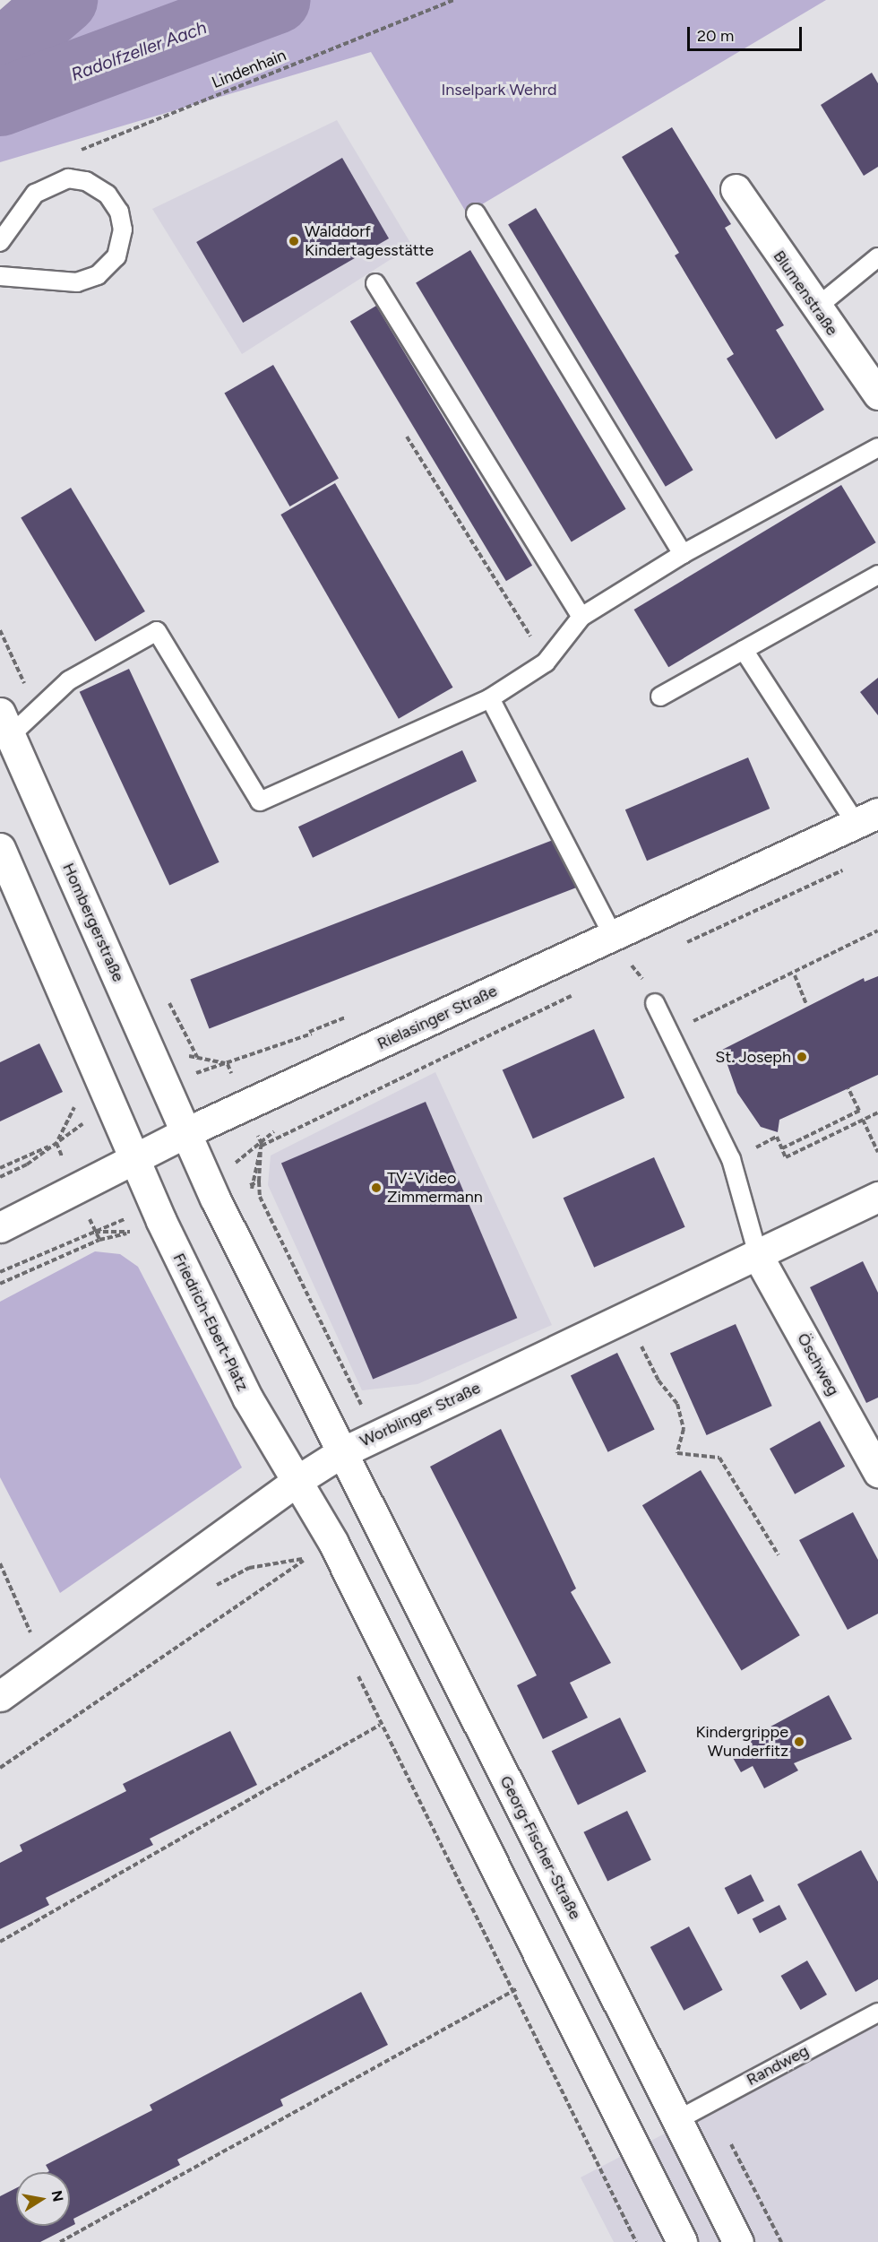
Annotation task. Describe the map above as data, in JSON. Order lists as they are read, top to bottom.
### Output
{
  "streets": {
    "main road": [
      "Blumenstraße",
      "Hombergerstraße",
      "Rielasinger Straße",
      "Friedrich-Ebert-Platz",
      "Öschweg",
      "Worblinger Straße",
      "Georg-Fischer-Straße"
    ],
    "lane": ["Randweg"],
    "path": ["Lindenhain"]
  },
  "crossings": [
    ["Hombergerstraße", "Rielasinger Straße"],
    ["Rielasinger Straße", "Friedrich-Ebert-Platz"],
    ["Friedrich-Ebert-Platz", "Worblinger Straße"],
    ["Öschweg", "Worblinger Straße"],
    ["Worblinger Straße", "Georg-Fischer-Straße"],
    ["Georg-Fischer-Straße", "Randweg"]
  ],
  "water": ["Radolfzeller Aach"],
  "parks": ["Inselpark Wehrd"],
  "places": [
    "Walddorf Kindertagesstätte",
    "St. Joseph",
    "TV-Video Zimmermann",
    "Kindergrippe Wunderfitz"
  ],
  "scale_bar": "20 m",
  "north": "right"
}
